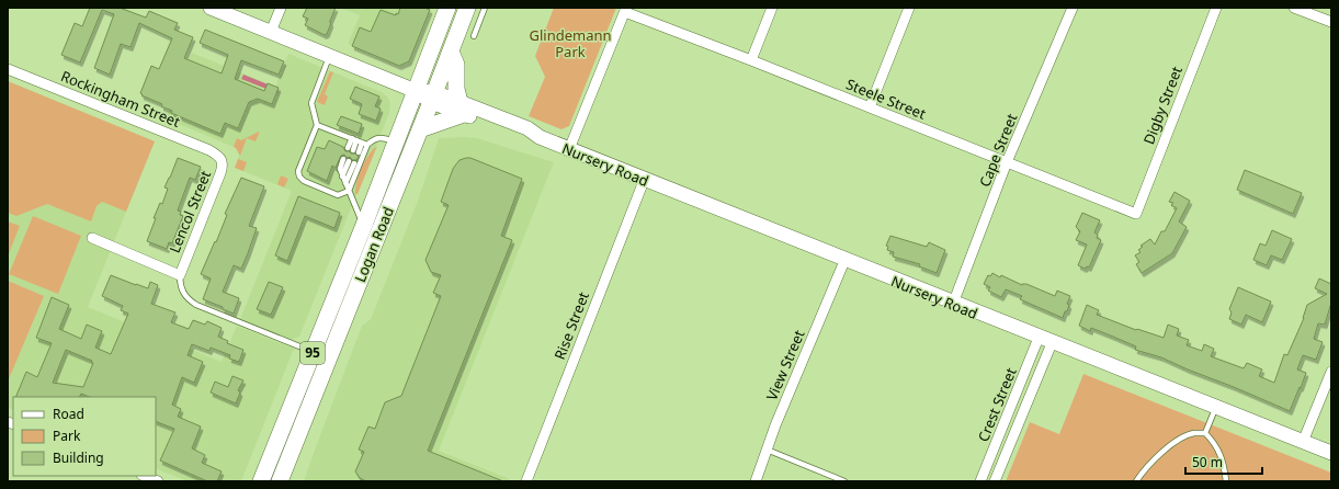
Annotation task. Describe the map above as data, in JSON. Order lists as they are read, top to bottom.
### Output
{
  "streets": {
    "main road": ["Nursery Road", "Logan Road", "95"],
    "street": [
      "Rockingham Street",
      "Steele Street",
      "Digby Street",
      "Cape Street",
      "Lencol Street",
      "Rise Street",
      "View Street",
      "Crest Street"
    ]
  },
  "crossings": [
    ["Rockingham Street", "Lencol Street"],
    ["Steele Street", "Digby Street"],
    ["Steele Street", "Cape Street"],
    ["Cape Street", "Nursery Road"],
    ["Nursery Road", "Logan Road"],
    ["Nursery Road", "Rise Street"],
    ["Nursery Road", "View Street"],
    ["Nursery Road", "Crest Street"]
  ],
  "parks": ["Glindemann Park"],
  "legend": ["Road", "Park", "Building"],
  "scale_bar": "50 m"
}
